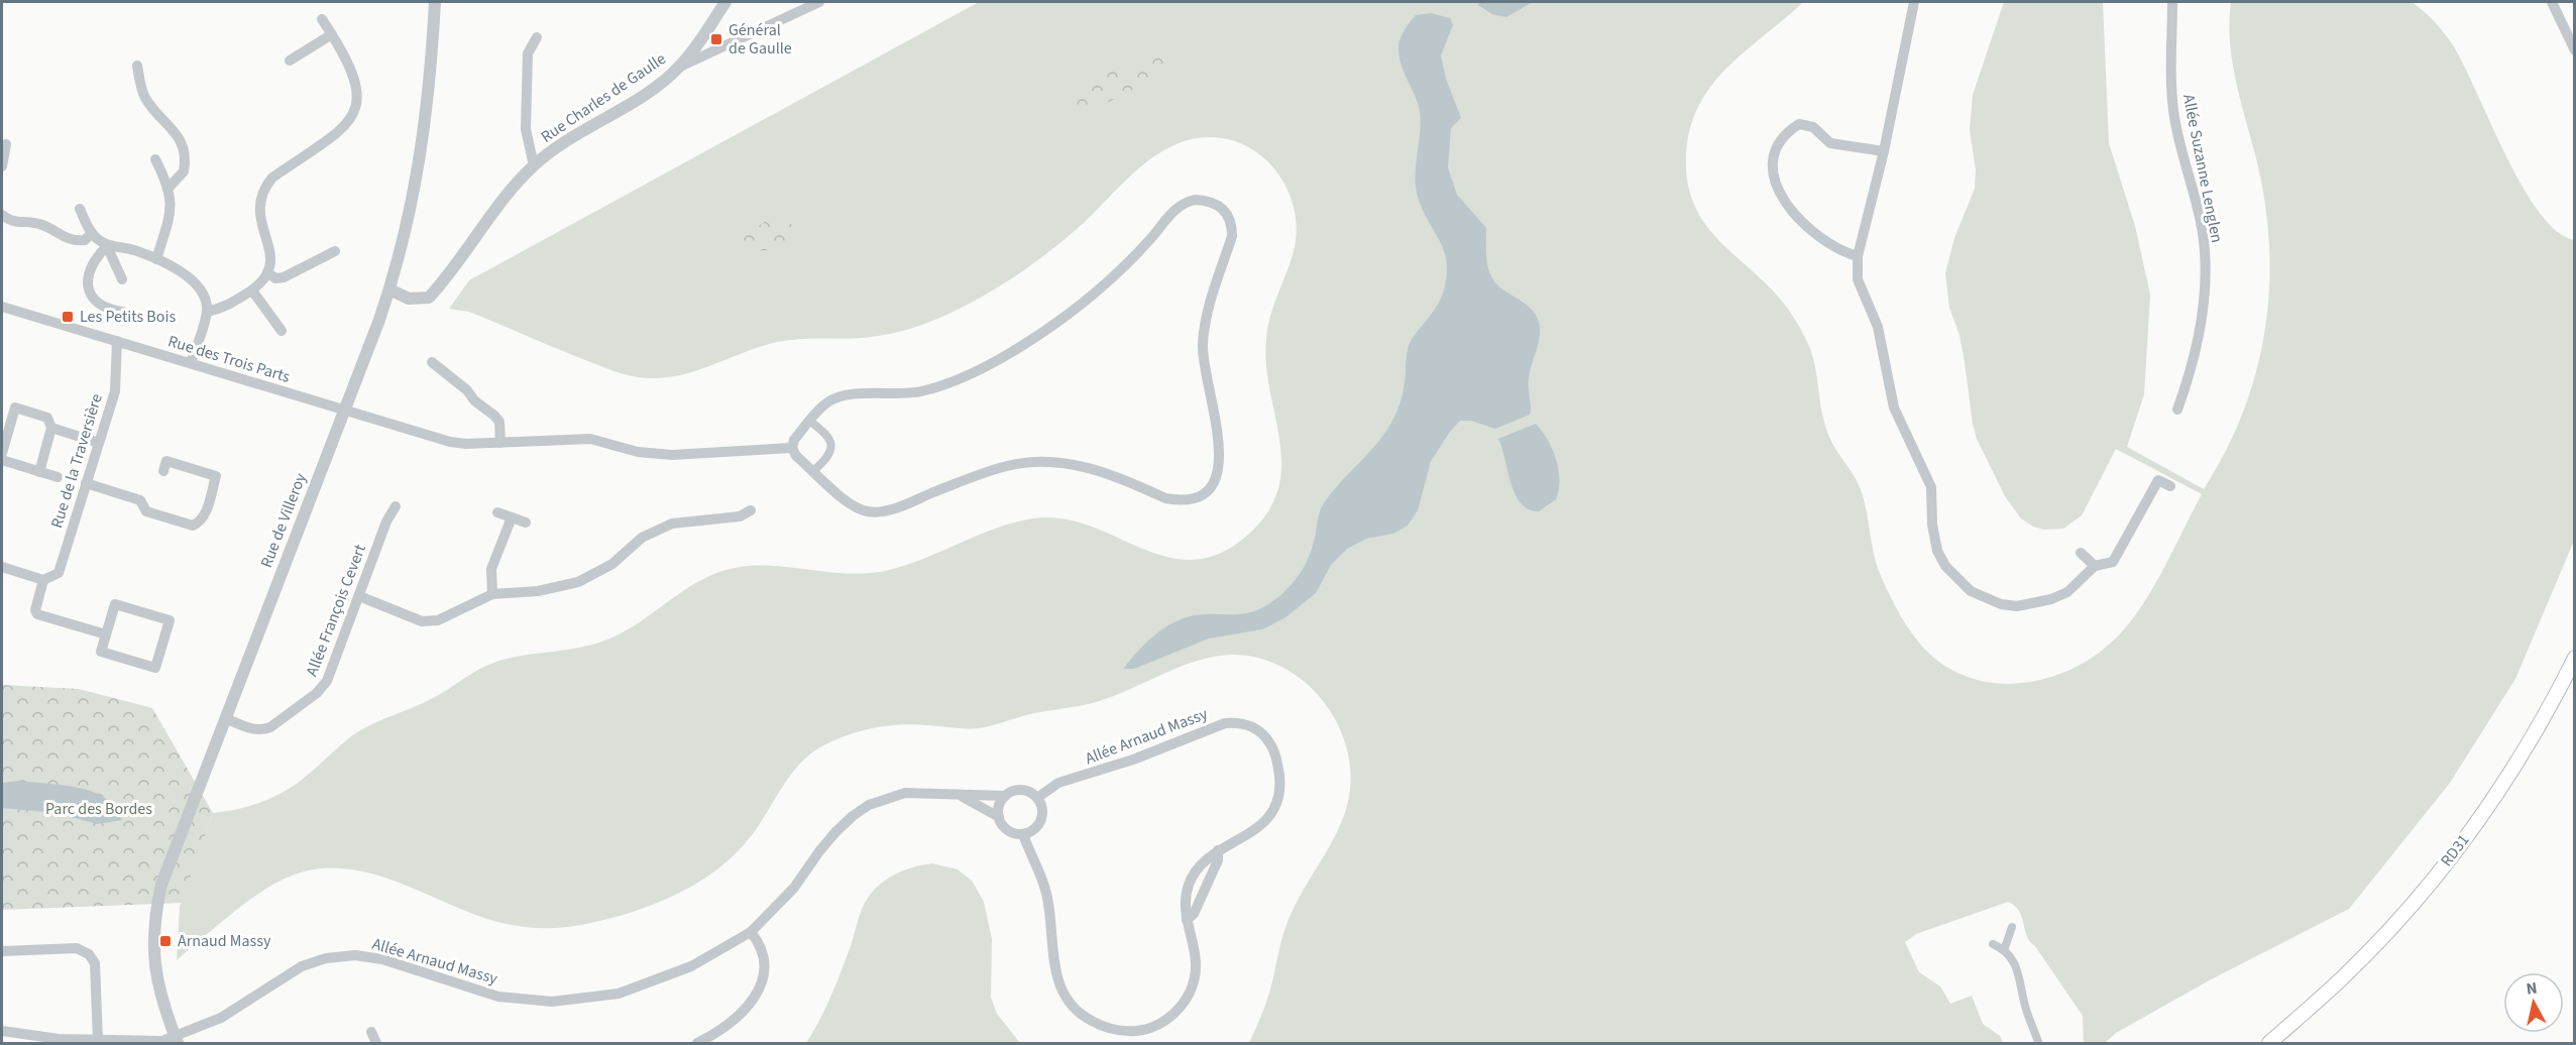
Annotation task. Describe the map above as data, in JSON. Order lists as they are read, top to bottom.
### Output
{
  "streets": {
    "main road": ["RD31"],
    "street": [
      "Rue Charles de Gaulle",
      "Allée Suzanne Lenglen",
      "Rue des Trois Parts",
      "Rue de la Traversière",
      "Rue de Villeroy",
      "Allée François Cevert",
      "Allée Arnaud Massy"
    ]
  },
  "crossings": [
    ["Rue Charles de Gaulle", "Rue de Villeroy"],
    ["Rue des Trois Parts", "Rue de la Traversière"],
    ["Rue des Trois Parts", "Rue de Villeroy"],
    ["Rue de Villeroy", "Allée François Cevert"],
    ["Rue de Villeroy", "Allée Arnaud Massy"]
  ],
  "parks": ["Parc des Bordes"],
  "places": {
    "transit": ["Général de Gaulle", "Les Petits Bois", "Arnaud Massy"]
  },
  "north": "top"
}
